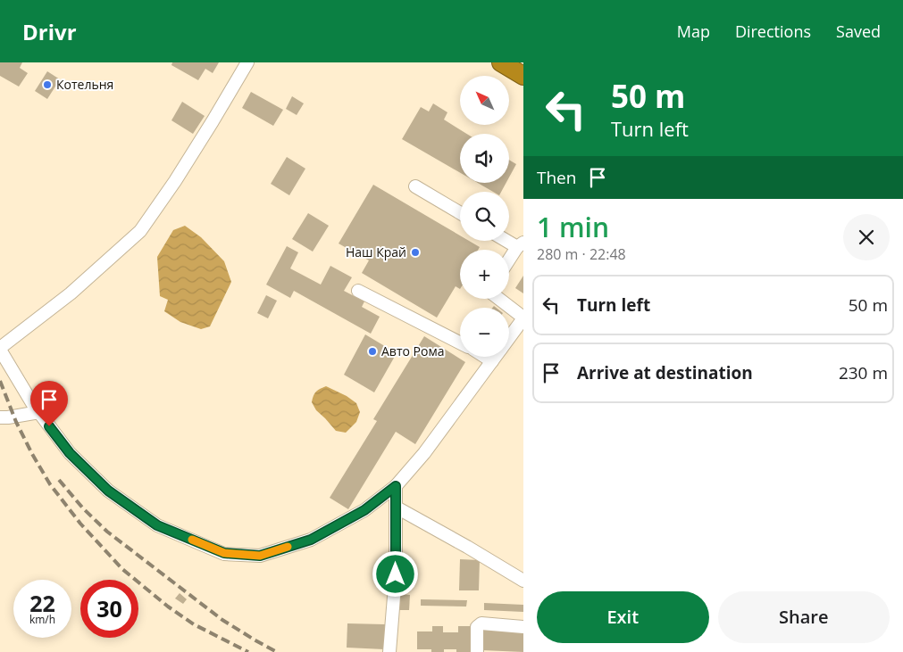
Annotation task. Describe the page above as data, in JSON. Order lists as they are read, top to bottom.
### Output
{
  "places": ["Котельня", "Наш Край", "Авто Рома"],
  "north": "top left",
  "page": {
    "header": "Drivr",
    "nav": ["Map", "Directions", "Saved"],
    "turn": ["50 m", "Turn left"],
    "map_buttons": ["+", "−"],
    "then": "Then",
    "heading": ["1 min", "280 m · 22:48"],
    "list": [
      {
        "name": "Turn left",
        "value": "50 m"
      },
      {
        "name": "Arrive at destination",
        "value": "230 m"
      }
    ],
    "speed": "22 km/h",
    "limit": "30",
    "buttons": ["Exit", "Share"]
  }
}
